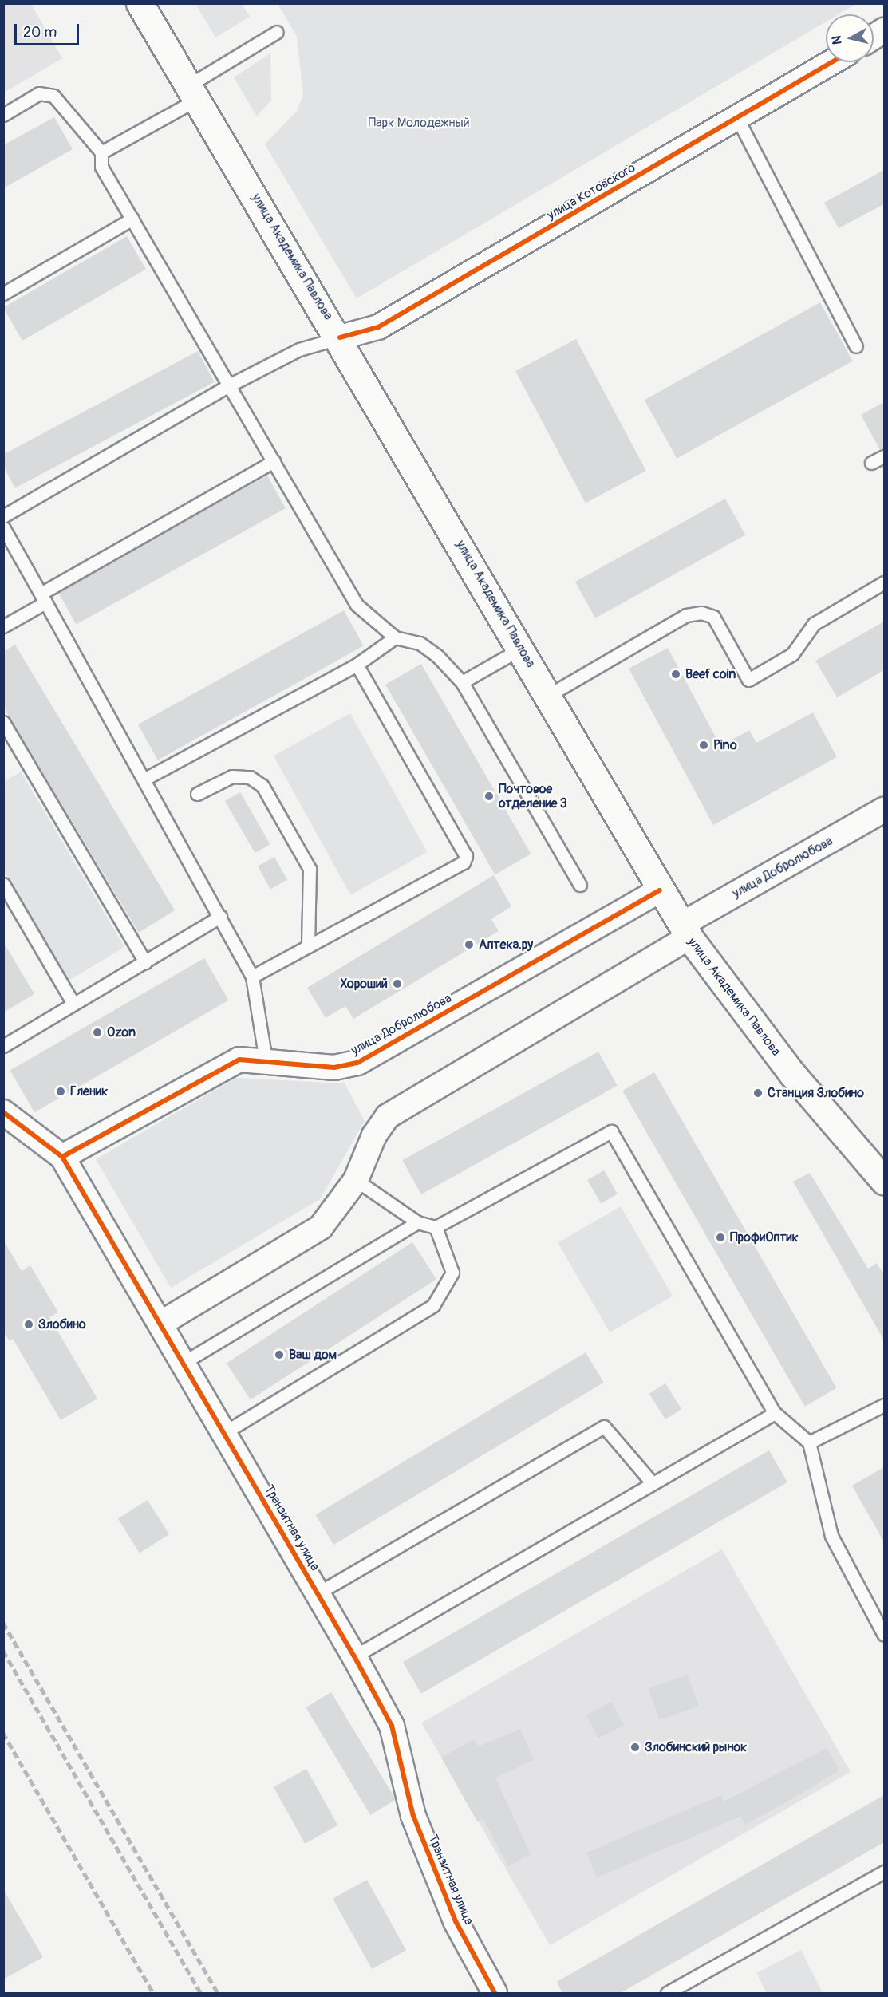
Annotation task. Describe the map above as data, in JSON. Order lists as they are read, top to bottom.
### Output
{
  "streets": {
    "main road": ["улица Академика Павлова"],
    "street": ["улица Котовского", "улица Добролюбова", "Транзитная улица"]
  },
  "crossings": [
    ["улица Котовского", "улица Академика Павлова"],
    ["улица Академика Павлова", "улица Добролюбова"],
    ["улица Добролюбова", "Транзитная улица"]
  ],
  "parks": ["Парк Молодежный"],
  "places": [
    "Beef coin",
    "Pino",
    "Почтовое отделение 3",
    "Аптека.ру",
    "Хороший",
    "Ozon",
    "Гленик",
    "Станция Злобино",
    "ПрофиОптик",
    "Злобино",
    "Ваш дом",
    "Злобинский рынок"
  ],
  "scale_bar": "20 m",
  "north": "left"
}
